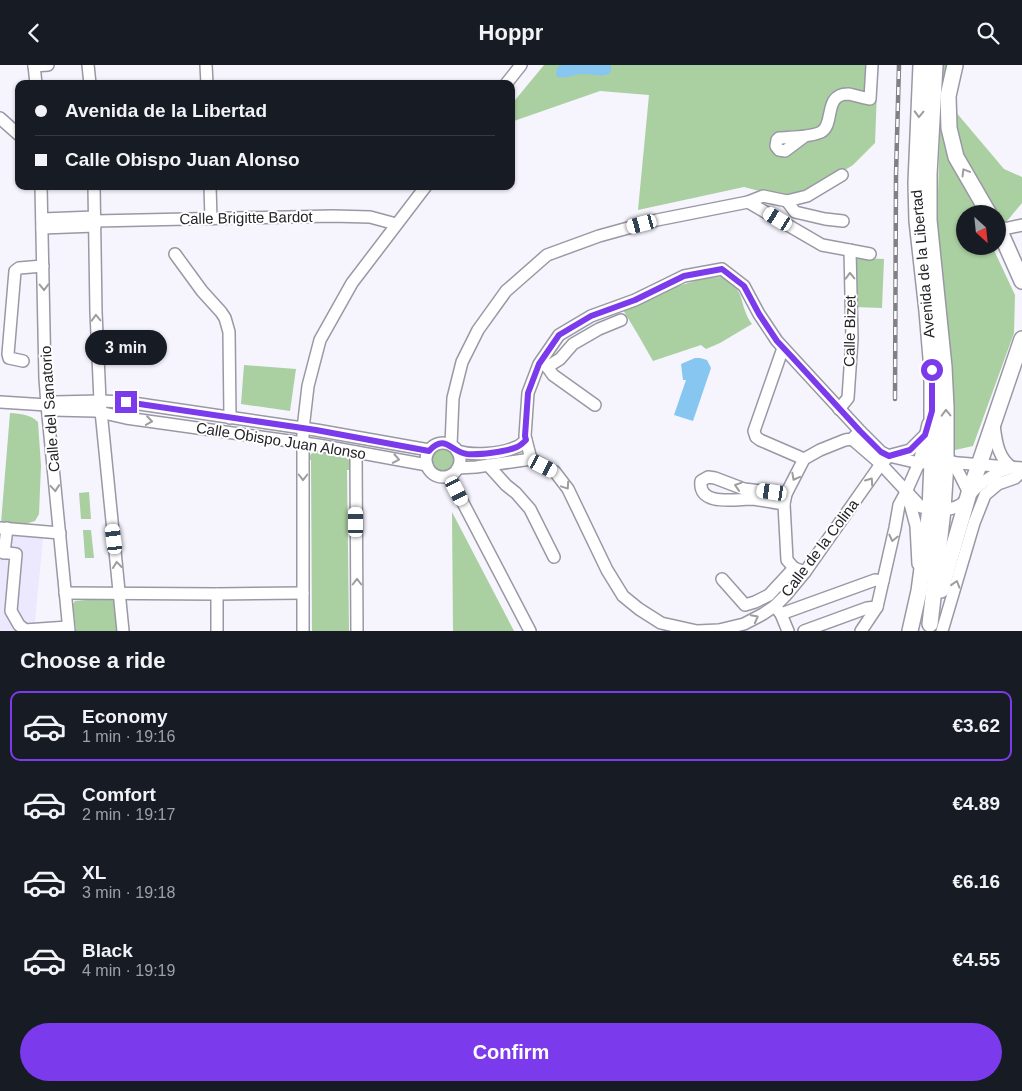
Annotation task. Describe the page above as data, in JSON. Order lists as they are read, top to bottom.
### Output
{
  "streets": {
    "main road": ["Avenida de la Libertad"],
    "street": [
      "Calle Brigitte Bardot",
      "Calle Bizet",
      "Calle del Sanatorio",
      "Calle Obispo Juan Alonso",
      "Calle de la Colina"
    ]
  },
  "crossings": [
    ["Calle Brigitte Bardot", "Calle del Sanatorio"],
    ["Calle del Sanatorio", "Calle Obispo Juan Alonso"]
  ],
  "one_way": ["Calle Bizet"],
  "north": "bottom right",
  "page": {
    "header": "Hoppr",
    "banner": ["Avenida de la Libertad", "Calle Obispo Juan Alonso"],
    "bubble": "3 min",
    "heading": "Choose a ride",
    "list": [
      {
        "name": "Economy",
        "note": "1 min · 19:16",
        "value": "€3.62"
      },
      {
        "name": "Comfort",
        "note": "2 min · 19:17",
        "value": "€4.89"
      },
      {
        "name": "XL",
        "note": "3 min · 19:18",
        "value": "€6.16"
      },
      {
        "name": "Black",
        "note": "4 min · 19:19",
        "value": "€4.55"
      }
    ],
    "buttons": "Confirm"
  }
}
